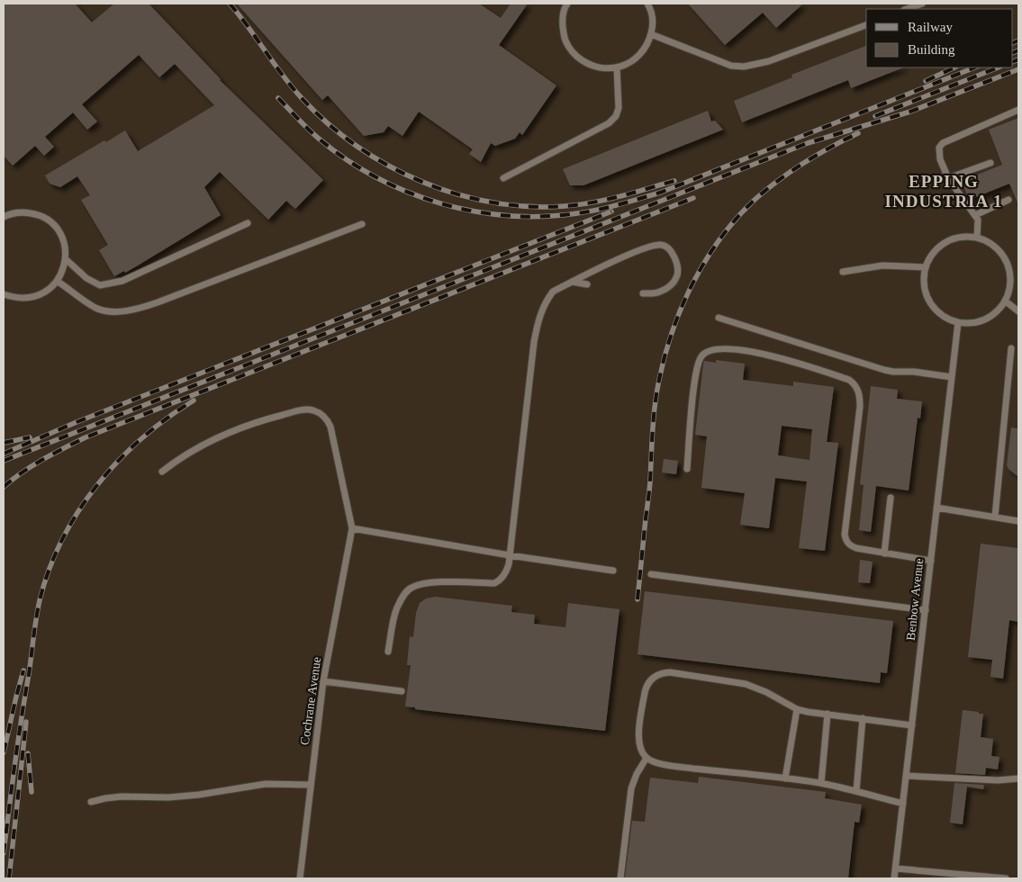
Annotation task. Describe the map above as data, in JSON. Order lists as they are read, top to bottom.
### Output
{
  "streets": {
    "lane": ["Benbow Avenue", "Cochrane Avenue"]
  },
  "districts": ["EPPING INDUSTRIA 1"],
  "legend": ["Railway", "Building"]
}
